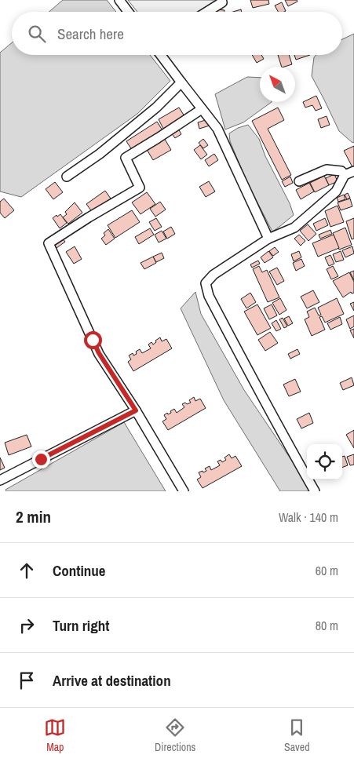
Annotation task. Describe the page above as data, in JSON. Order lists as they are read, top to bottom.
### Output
{
  "north": "top left",
  "page": {
    "search": "Search here",
    "heading": ["2 min", "Walk · 140 m"],
    "list": [
      ["Continue", "60 m"],
      ["Turn right", "80 m"],
      "Arrive at destination"
    ],
    "nav": ["Map", "Directions", "Saved"]
  }
}
